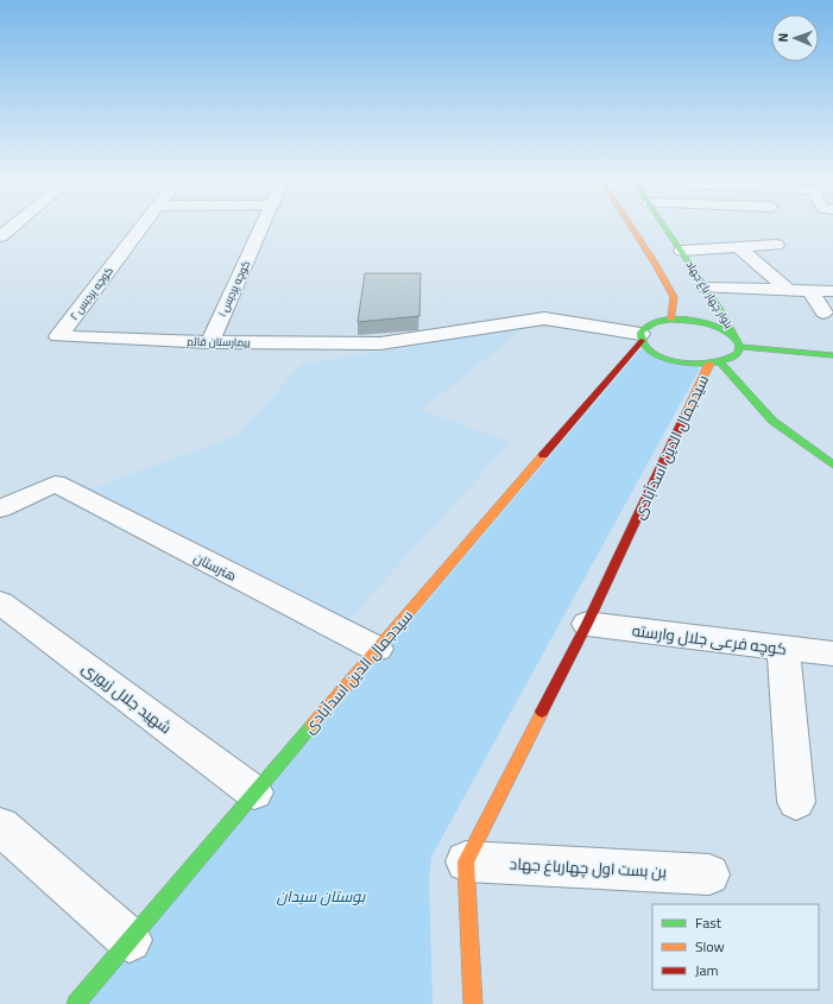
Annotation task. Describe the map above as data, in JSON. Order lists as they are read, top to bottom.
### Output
{
  "streets": {
    "main road": ["بلوار چهار باغ جهاد", "سیدجمال الدین اسدآبادی"],
    "street": [
      "کوچه پردیس ۱",
      "کوچه پردیس ۲",
      "بیمارستان قائم",
      "هنرستان",
      "کوچه فرعی جلال وارسته",
      "شهید جلال زیوری",
      "بن بست اول چهارباغ جهاد"
    ]
  },
  "crossings": [
    ["کوچه پردیس ۱", "بیمارستان قائم"],
    ["کوچه پردیس ۲", "بیمارستان قائم"],
    ["بلوار چهار باغ جهاد", "سیدجمال الدین اسدآبادی"],
    ["بیمارستان قائم", "سیدجمال الدین اسدآبادی"],
    ["سیدجمال الدین اسدآبادی", "هنرستان"],
    ["سیدجمال الدین اسدآبادی", "کوچه فرعی جلال وارسته"],
    ["سیدجمال الدین اسدآبادی", "شهید جلال زیوری"],
    ["سیدجمال الدین اسدآبادی", "بن بست اول چهارباغ جهاد"]
  ],
  "parks": ["بوستان سیدان"],
  "legend": ["Fast", "Slow", "Jam"],
  "north": "left"
}
